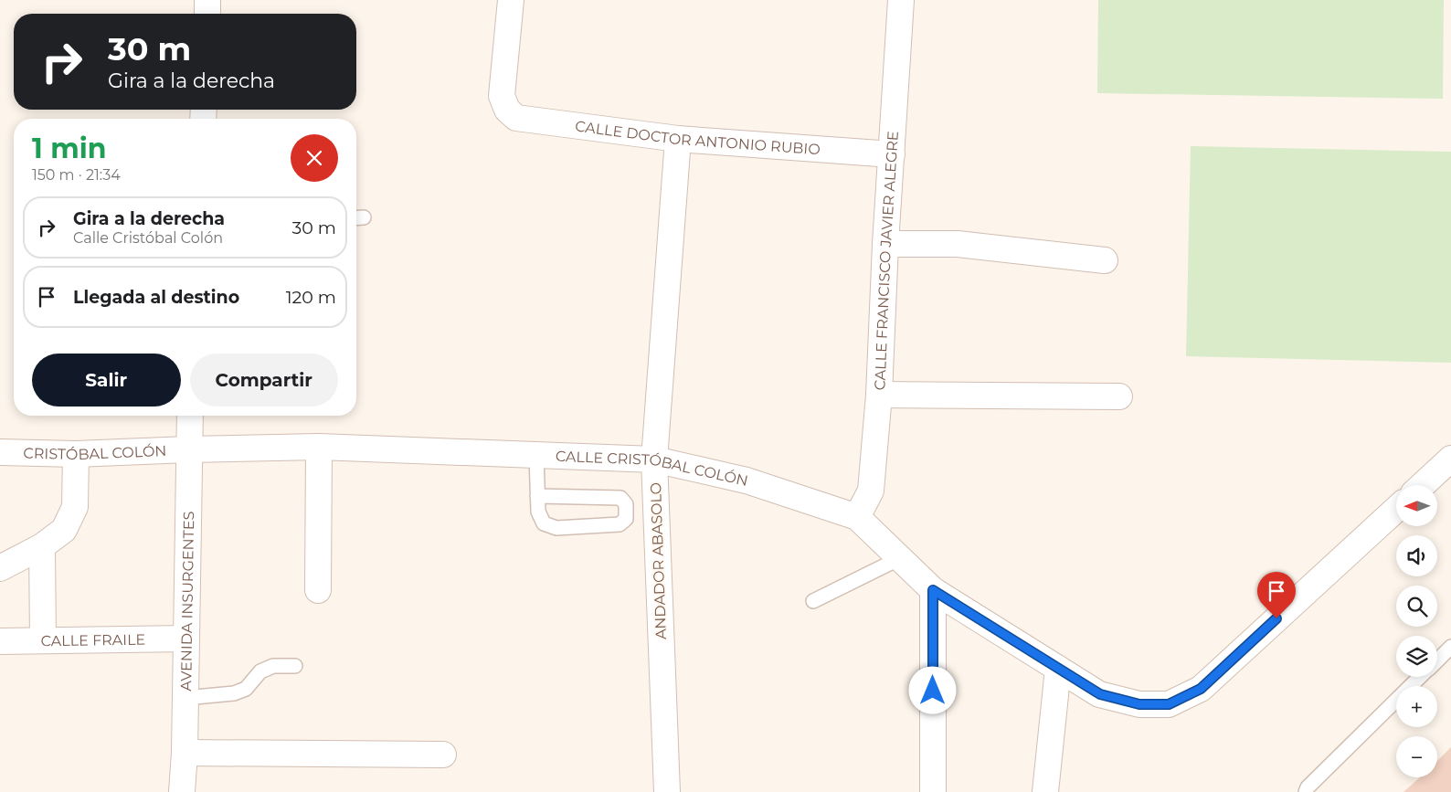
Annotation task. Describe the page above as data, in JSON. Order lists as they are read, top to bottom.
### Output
{
  "streets": {
    "street": [
      "CALLE DOCTOR ANTONIO RUBIO",
      "CALLE FRANCISCO JAVIER ALEGRE",
      "CRISTÓBAL COLÓN",
      "CALLE CRISTÓBAL COLÓN",
      "ANDADOR ABASOLO",
      "AVENIDA INSURGENTES",
      "CALLE FRAILE"
    ]
  },
  "crossings": [
    ["CALLE DOCTOR ANTONIO RUBIO", "CALLE FRANCISCO JAVIER ALEGRE"],
    ["CALLE DOCTOR ANTONIO RUBIO", "ANDADOR ABASOLO"],
    ["CALLE FRANCISCO JAVIER ALEGRE", "CALLE CRISTÓBAL COLÓN"],
    ["CRISTÓBAL COLÓN", "CALLE CRISTÓBAL COLÓN"],
    ["CRISTÓBAL COLÓN", "AVENIDA INSURGENTES"],
    ["CALLE CRISTÓBAL COLÓN", "ANDADOR ABASOLO"],
    ["CALLE CRISTÓBAL COLÓN", "AVENIDA INSURGENTES"],
    ["AVENIDA INSURGENTES", "CALLE FRAILE"]
  ],
  "north": "left",
  "page": {
    "turn": ["30 m", "Gira a la derecha"],
    "heading": ["1 min", "150 m · 21:34"],
    "list": [
      {
        "name": "Gira a la derecha",
        "note": "Calle Cristóbal Colón",
        "value": "30 m"
      },
      {
        "name": "Llegada al destino",
        "value": "120 m"
      }
    ],
    "buttons": ["Salir", "Compartir"],
    "map_buttons": ["+", "−"]
  }
}
